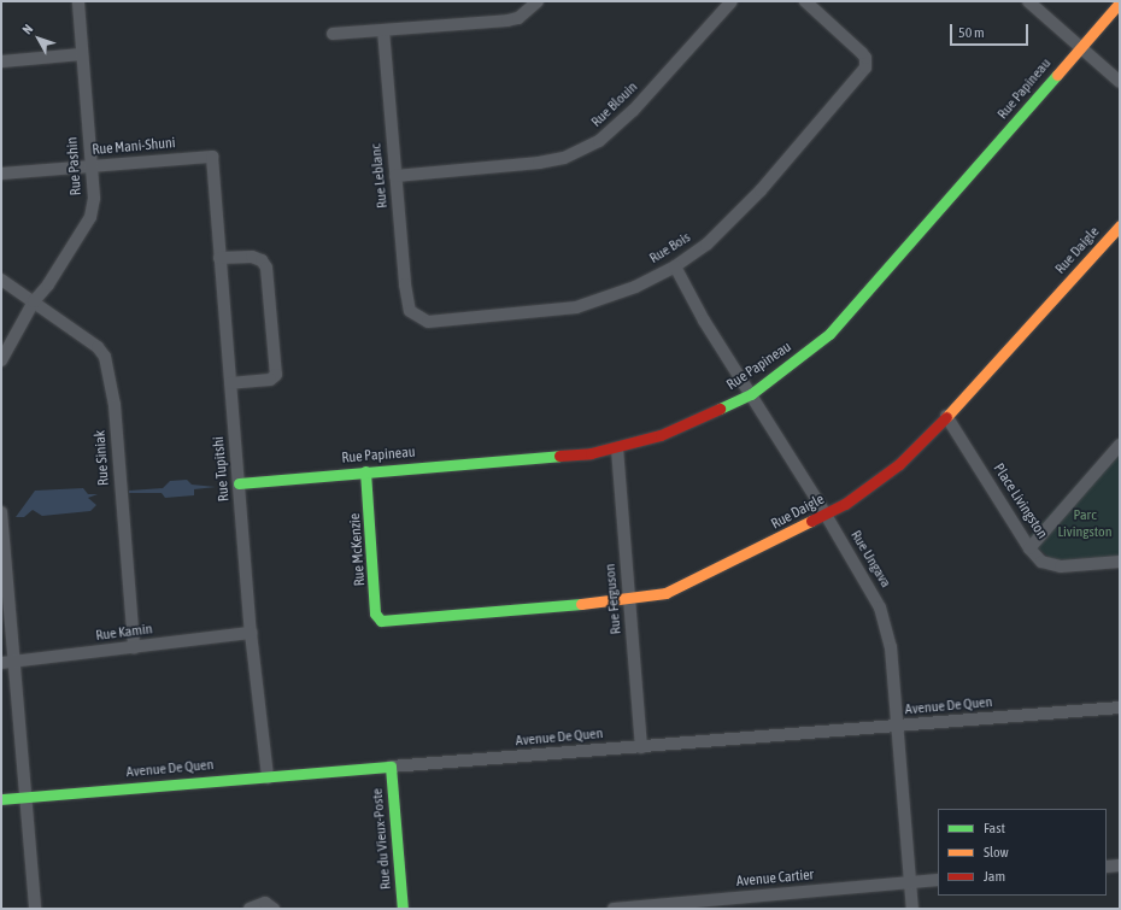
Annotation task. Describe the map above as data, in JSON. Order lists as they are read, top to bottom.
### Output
{
  "streets": {
    "street": [
      "Rue Papineau",
      "Rue Blouin",
      "Rue Mani-Shuni",
      "Rue Pashin",
      "Rue Leblanc",
      "Rue Bois",
      "Rue Daigle",
      "Rue Siniak",
      "Rue Tupitshi",
      "Place Livingston",
      "Rue McKenzie",
      "Rue Ungava",
      "Rue Ferguson",
      "Rue Kamin",
      "Avenue De Quen",
      "Rue du Vieux-Poste",
      "Avenue Cartier"
    ]
  },
  "crossings": [
    ["Rue Papineau", "Rue Tupitshi"],
    ["Rue Papineau", "Rue McKenzie"],
    ["Rue Papineau", "Rue Ungava"],
    ["Rue Papineau", "Rue Ferguson"],
    ["Rue Blouin", "Rue Leblanc"],
    ["Rue Mani-Shuni", "Rue Pashin"],
    ["Rue Mani-Shuni", "Rue Tupitshi"],
    ["Rue Pashin", "Rue Siniak"],
    ["Rue Leblanc", "Rue Bois"],
    ["Rue Bois", "Rue Ungava"],
    ["Rue Daigle", "Place Livingston"],
    ["Rue Daigle", "Rue McKenzie"],
    ["Rue Daigle", "Rue Ungava"],
    ["Rue Daigle", "Rue Ferguson"],
    ["Rue Siniak", "Rue Kamin"],
    ["Rue Tupitshi", "Rue Kamin"],
    ["Rue Tupitshi", "Avenue De Quen"],
    ["Rue Ungava", "Avenue De Quen"],
    ["Rue Ungava", "Avenue Cartier"],
    ["Rue Ferguson", "Avenue De Quen"],
    ["Avenue De Quen", "Rue du Vieux-Poste"]
  ],
  "parks": ["Parc Livingston"],
  "legend": ["Fast", "Slow", "Jam"],
  "scale_bar": "50 m",
  "north": "top left"
}
